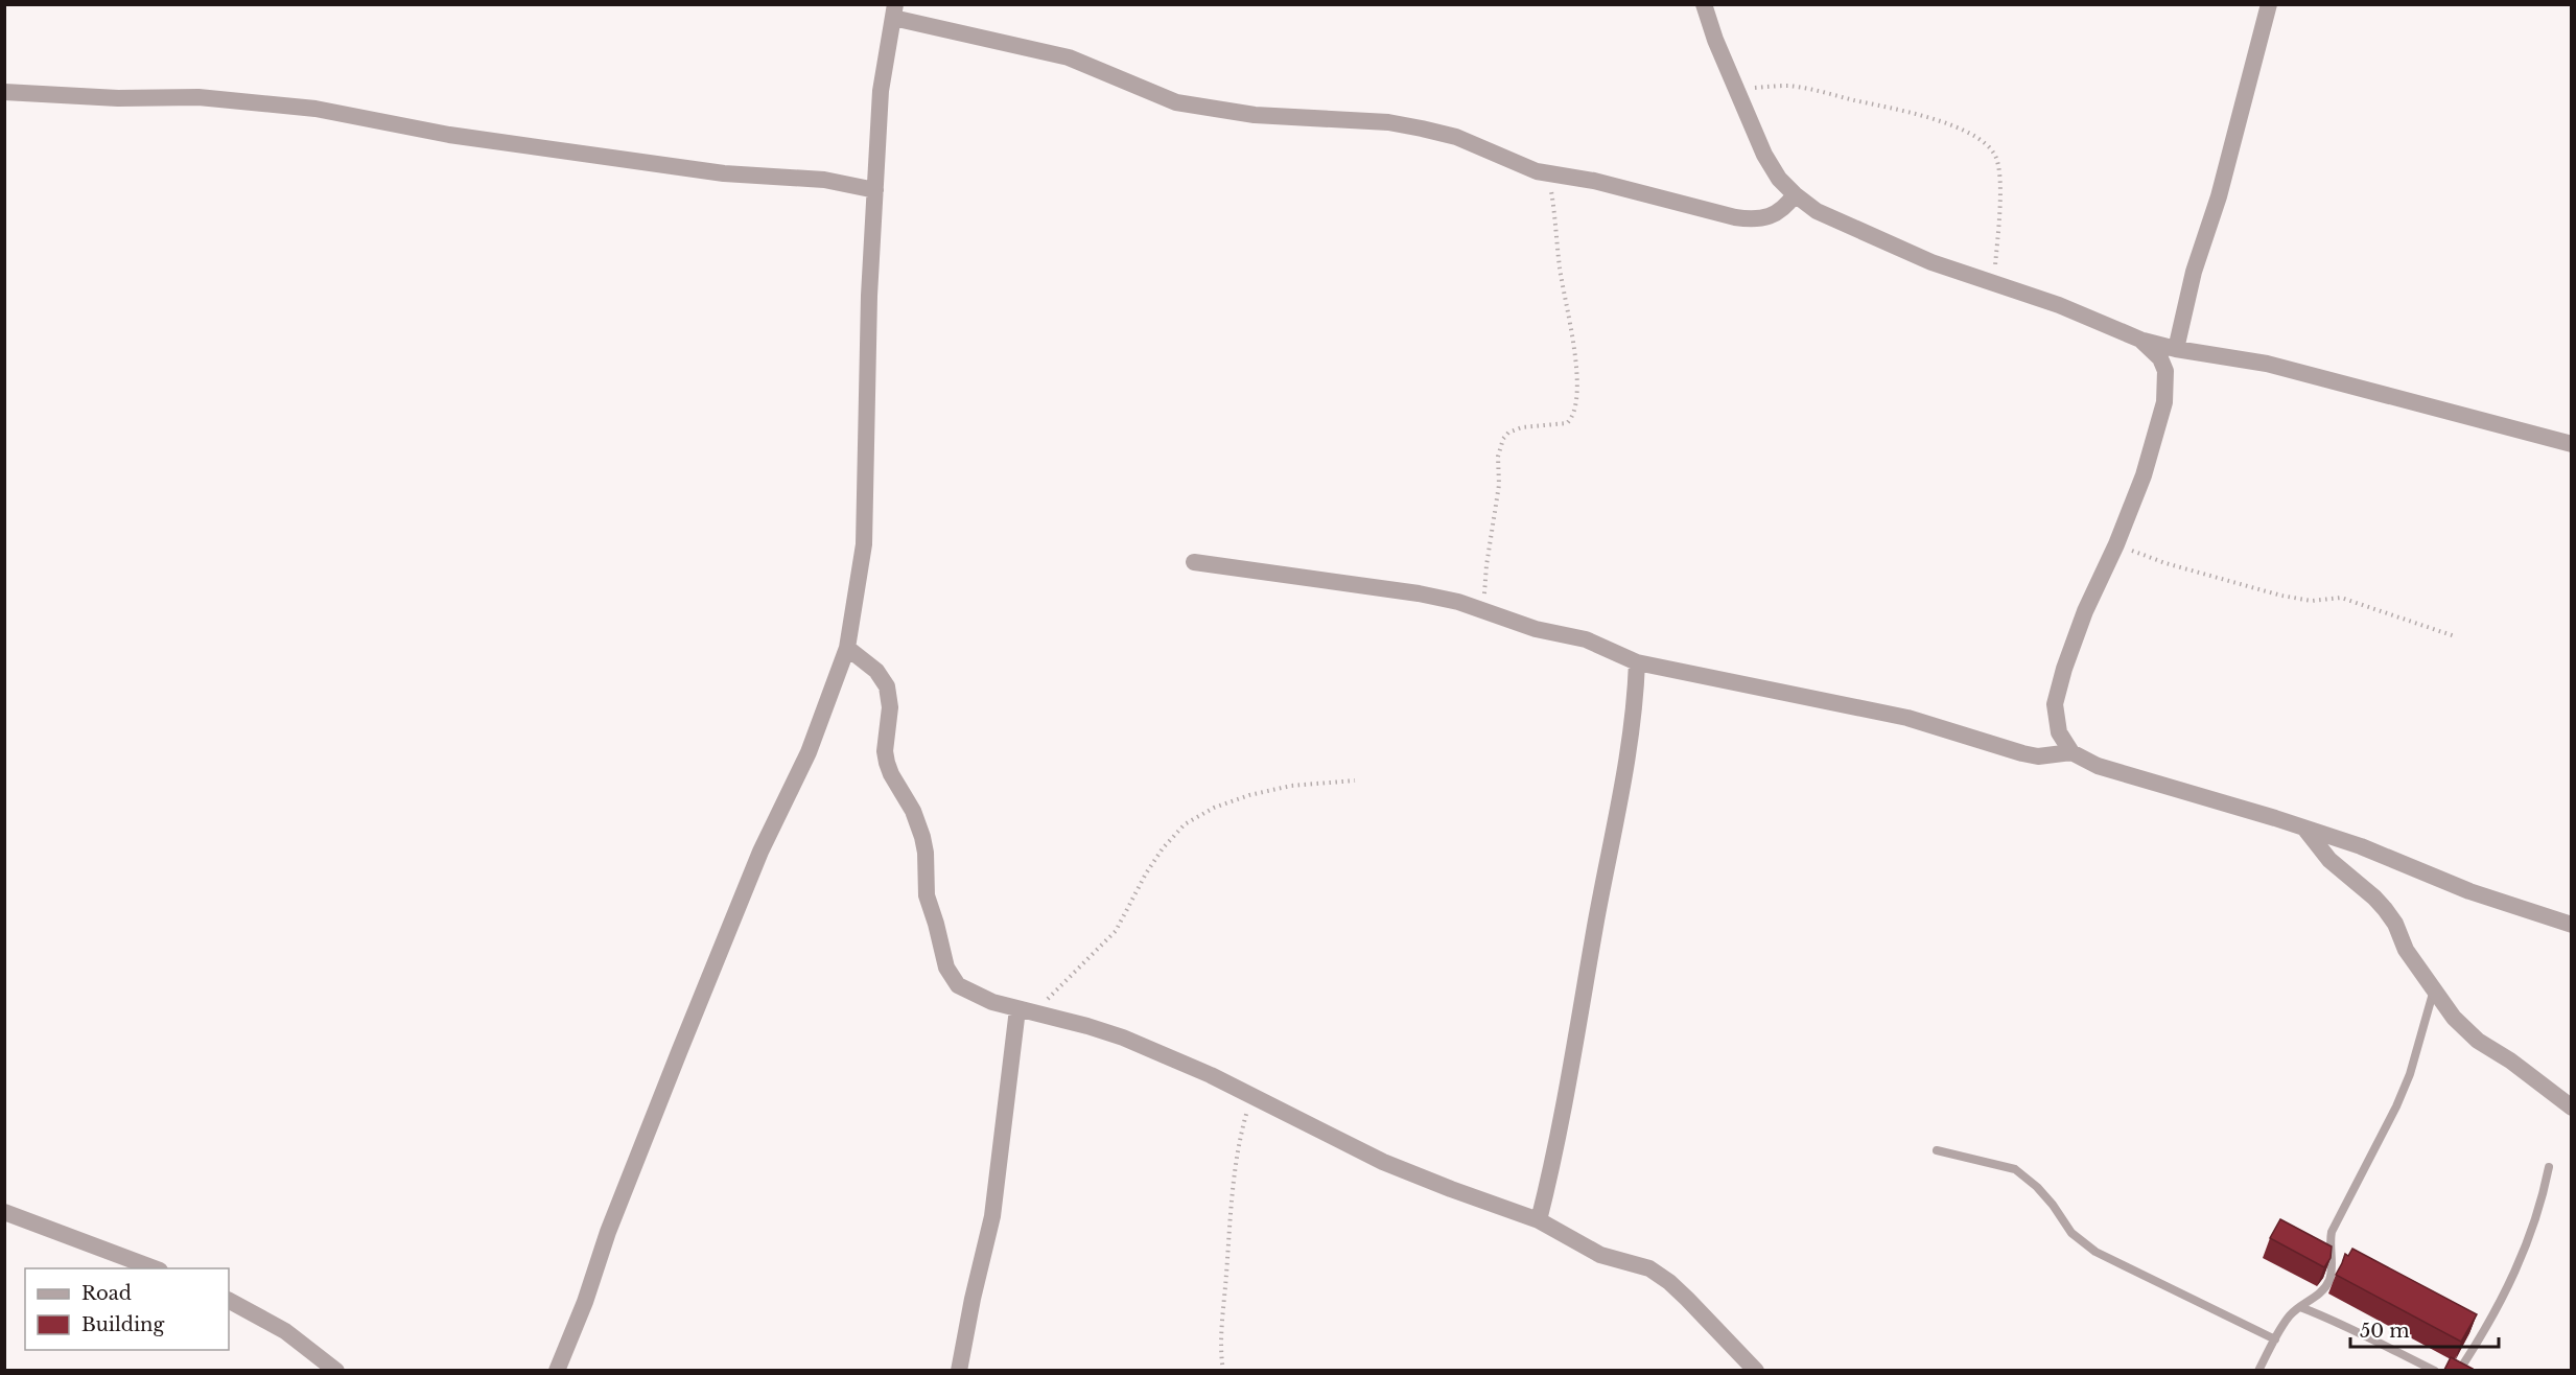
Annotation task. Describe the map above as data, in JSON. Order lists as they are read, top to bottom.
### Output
{
  "legend": ["Road", "Building"],
  "scale_bar": "50 m"
}
